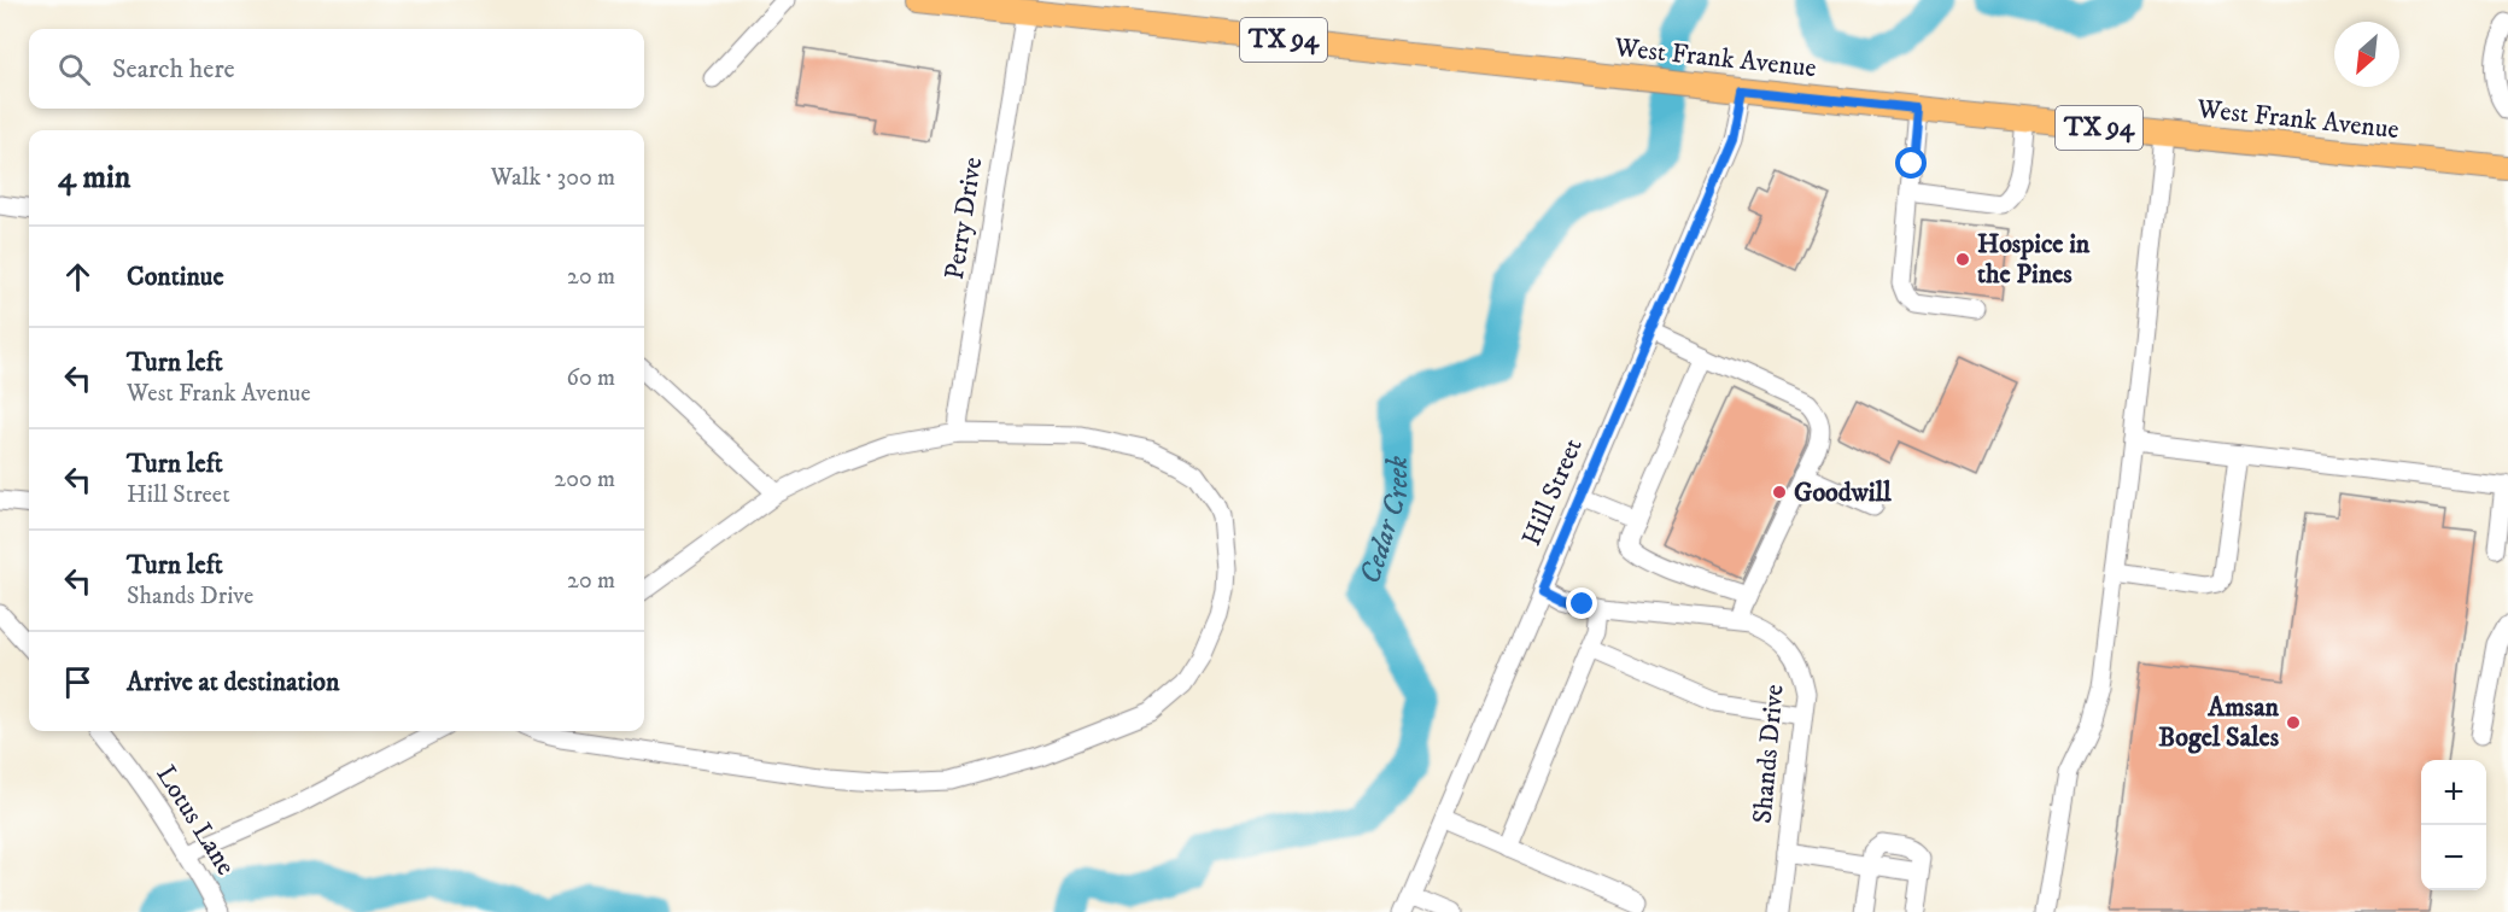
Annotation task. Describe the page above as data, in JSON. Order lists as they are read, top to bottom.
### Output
{
  "streets": {
    "main road": ["TX 94", "West Frank Avenue"],
    "street": [
      "Perry Drive",
      "Hill Street",
      "Shands Drive",
      "Lotus Lane"
    ]
  },
  "crossings": [
    ["West Frank Avenue", "Perry Drive"],
    ["West Frank Avenue", "Hill Street"],
    ["Hill Street", "Shands Drive"]
  ],
  "water": ["Cedar Creek"],
  "places": ["Hospice in the Pines", "Goodwill", "Amsan Bogel Sales"],
  "north": "bottom left",
  "page": {
    "search": "Search here",
    "heading": ["4 min", "Walk · 300 m"],
    "list": [
      ["Continue", "20 m"],
      ["Turn left", "West Frank Avenue", "60 m"],
      ["Turn left", "Hill Street", "200 m"],
      ["Turn left", "Shands Drive", "20 m"],
      "Arrive at destination"
    ],
    "map_buttons": ["+", "−"]
  }
}
